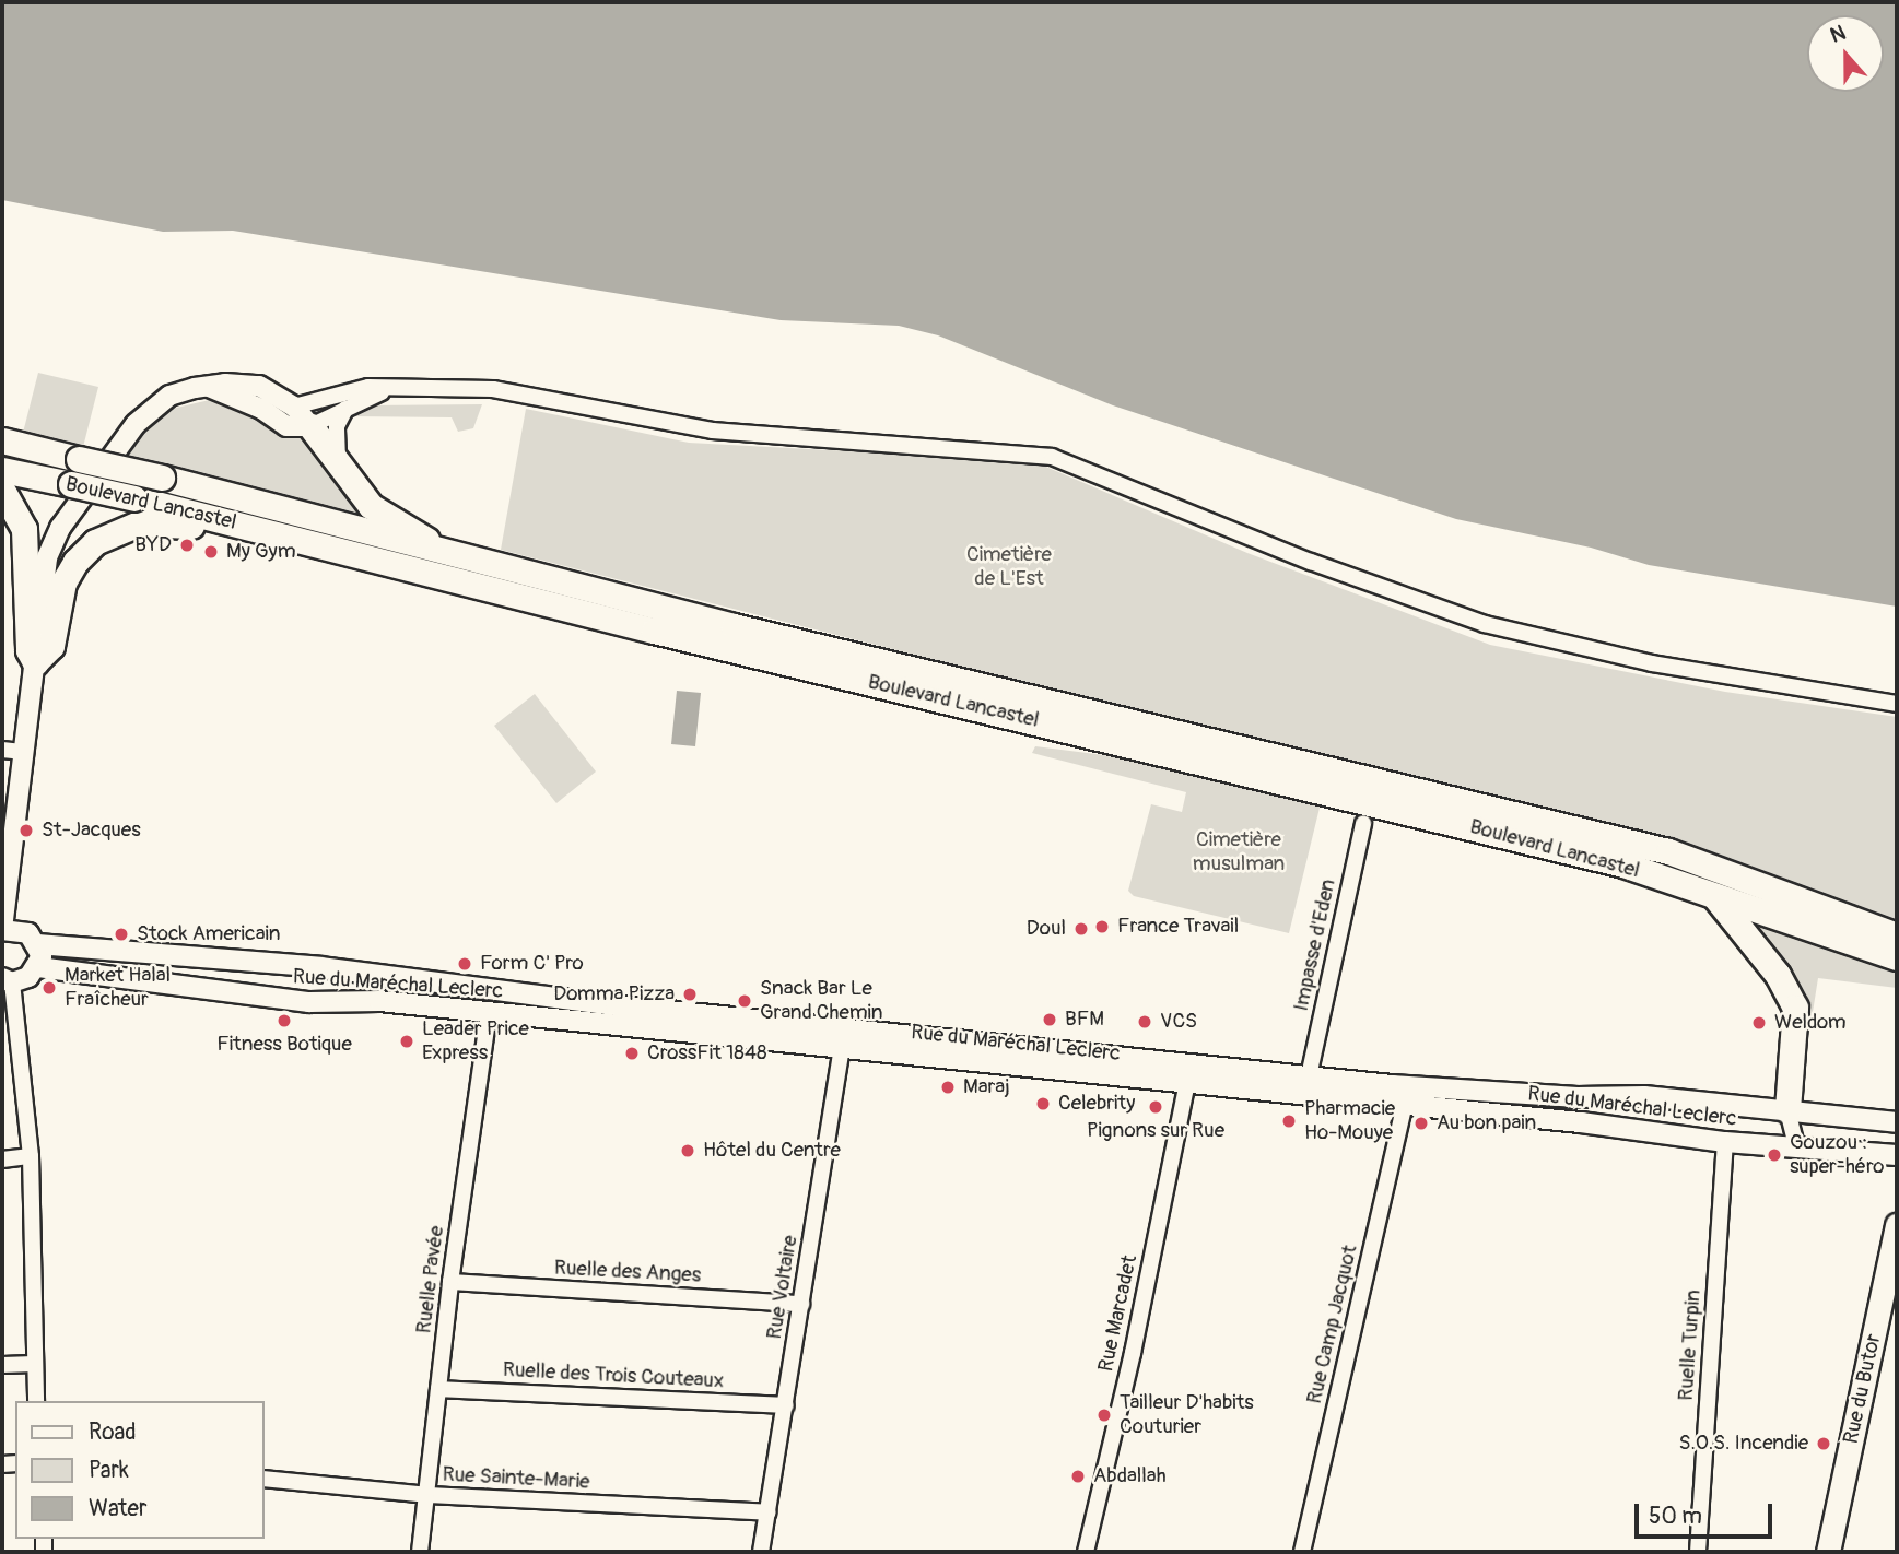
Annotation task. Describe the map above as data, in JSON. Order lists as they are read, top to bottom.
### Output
{
  "streets": {
    "main road": ["Boulevard Lancastel", "Rue du Butor"],
    "street": [
      "Impasse d'Eden",
      "Rue du Maréchal Leclerc",
      "Ruelle des Anges",
      "Ruelle Pavée",
      "Rue Voltaire",
      "Rue Marcadet",
      "Rue Camp Jacquot",
      "Ruelle Turpin",
      "Ruelle des Trois Couteaux",
      "Rue Sainte-Marie"
    ]
  },
  "crossings": [
    ["Impasse d'Eden", "Rue du Maréchal Leclerc"],
    ["Rue du Maréchal Leclerc", "Ruelle Pavée"],
    ["Rue du Maréchal Leclerc", "Rue Voltaire"],
    ["Rue du Maréchal Leclerc", "Rue Marcadet"],
    ["Rue du Maréchal Leclerc", "Rue Camp Jacquot"],
    ["Rue du Maréchal Leclerc", "Ruelle Turpin"],
    ["Ruelle des Anges", "Ruelle Pavée"],
    ["Ruelle des Anges", "Rue Voltaire"],
    ["Ruelle Pavée", "Ruelle des Trois Couteaux"],
    ["Ruelle Pavée", "Rue Sainte-Marie"],
    ["Rue Voltaire", "Ruelle des Trois Couteaux"],
    ["Rue Voltaire", "Rue Sainte-Marie"]
  ],
  "parks": ["Cimetière de L'Est", "Cimetière musulman"],
  "places": [
    "BYD",
    "My Gym",
    "St-Jacques",
    "France Travail",
    "Doul",
    "Stock Americain",
    "Form C' Pro",
    "Market Halal Fraîcheur",
    "Domma Pizza",
    "Snack Bar Le Grand Chemin",
    "BFM",
    "Fitness Botique",
    "VCS",
    "Weldom",
    "Leader Price Express",
    "CrossFit 1848",
    "Maraj",
    "Celebrity",
    "Pignons sur Rue",
    "Pharmacie Ho-Mouye",
    "Au bon pain",
    "Hôtel du Centre",
    "Gouzou : super-héro",
    "Tailleur D'habits Couturier",
    "S.O.S. Incendie",
    "Abdallah"
  ],
  "legend": ["Road", "Park", "Water"],
  "scale_bar": "50 m",
  "north": "top"
}
